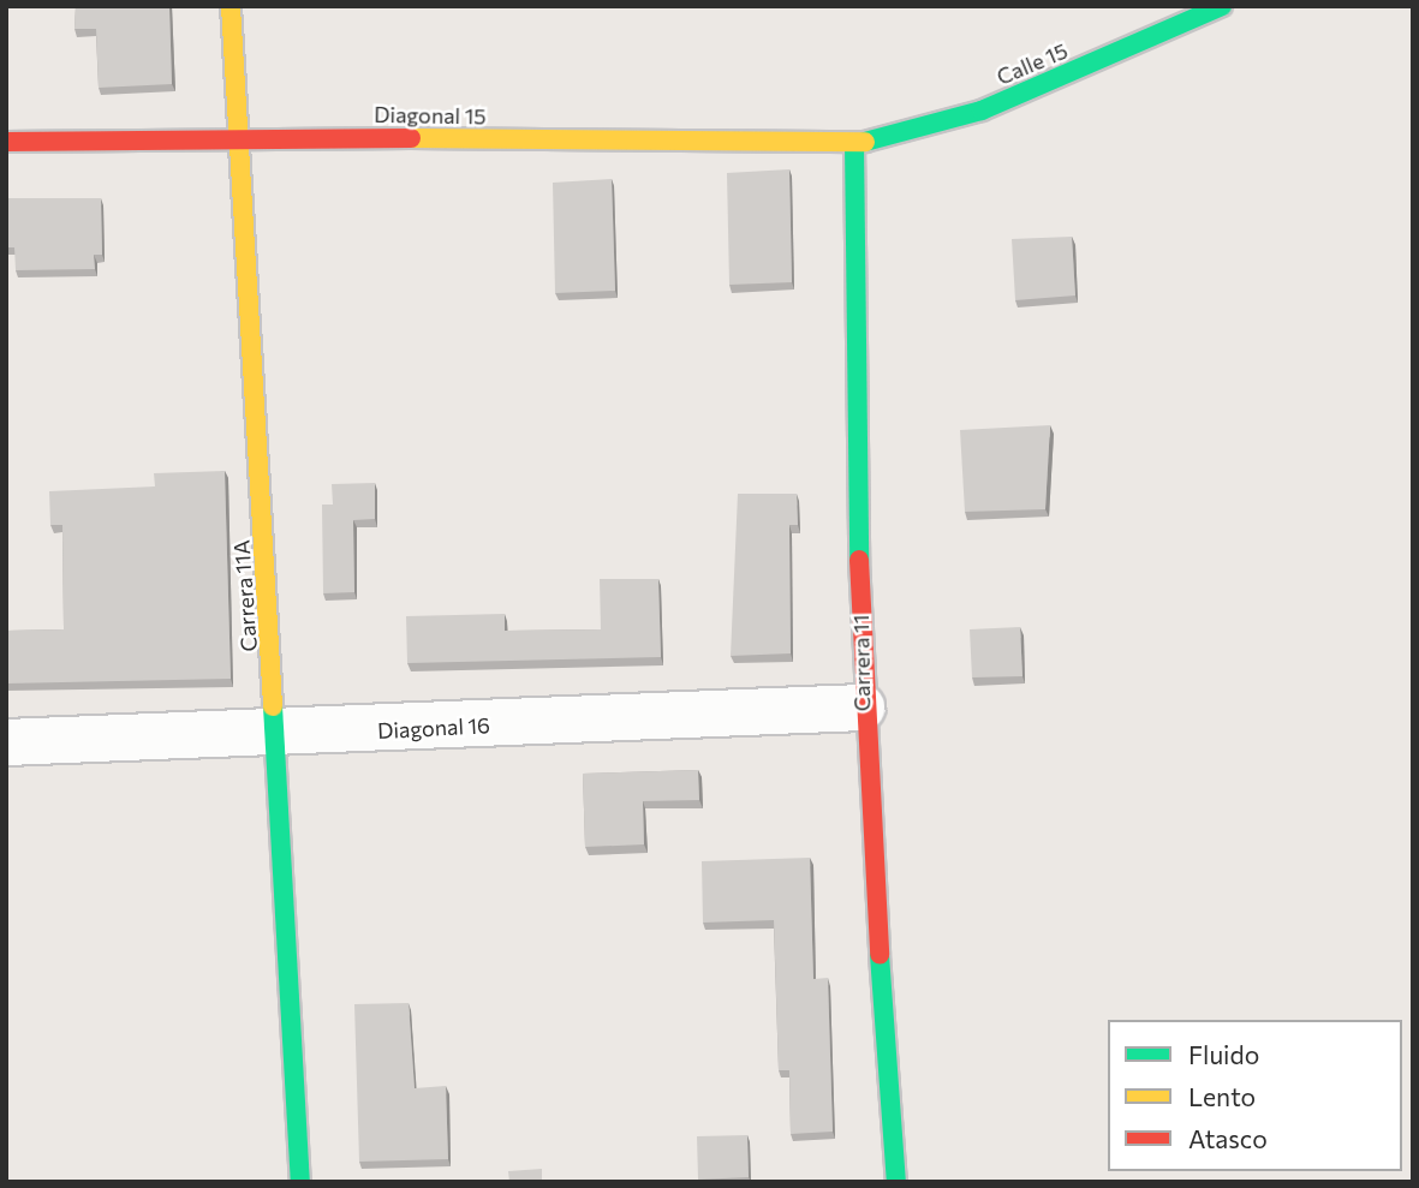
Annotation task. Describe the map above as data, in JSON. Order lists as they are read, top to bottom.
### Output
{
  "streets": {
    "street": [
      "Calle 15",
      "Diagonal 15",
      "Carrera 11A",
      "Carrera 11",
      "Diagonal 16"
    ]
  },
  "crossings": [
    ["Calle 15", "Diagonal 15"],
    ["Calle 15", "Carrera 11"],
    ["Diagonal 15", "Carrera 11A"],
    ["Diagonal 15", "Carrera 11"],
    ["Carrera 11A", "Diagonal 16"],
    ["Carrera 11", "Diagonal 16"]
  ],
  "legend": ["Fluido", "Lento", "Atasco"]
}
